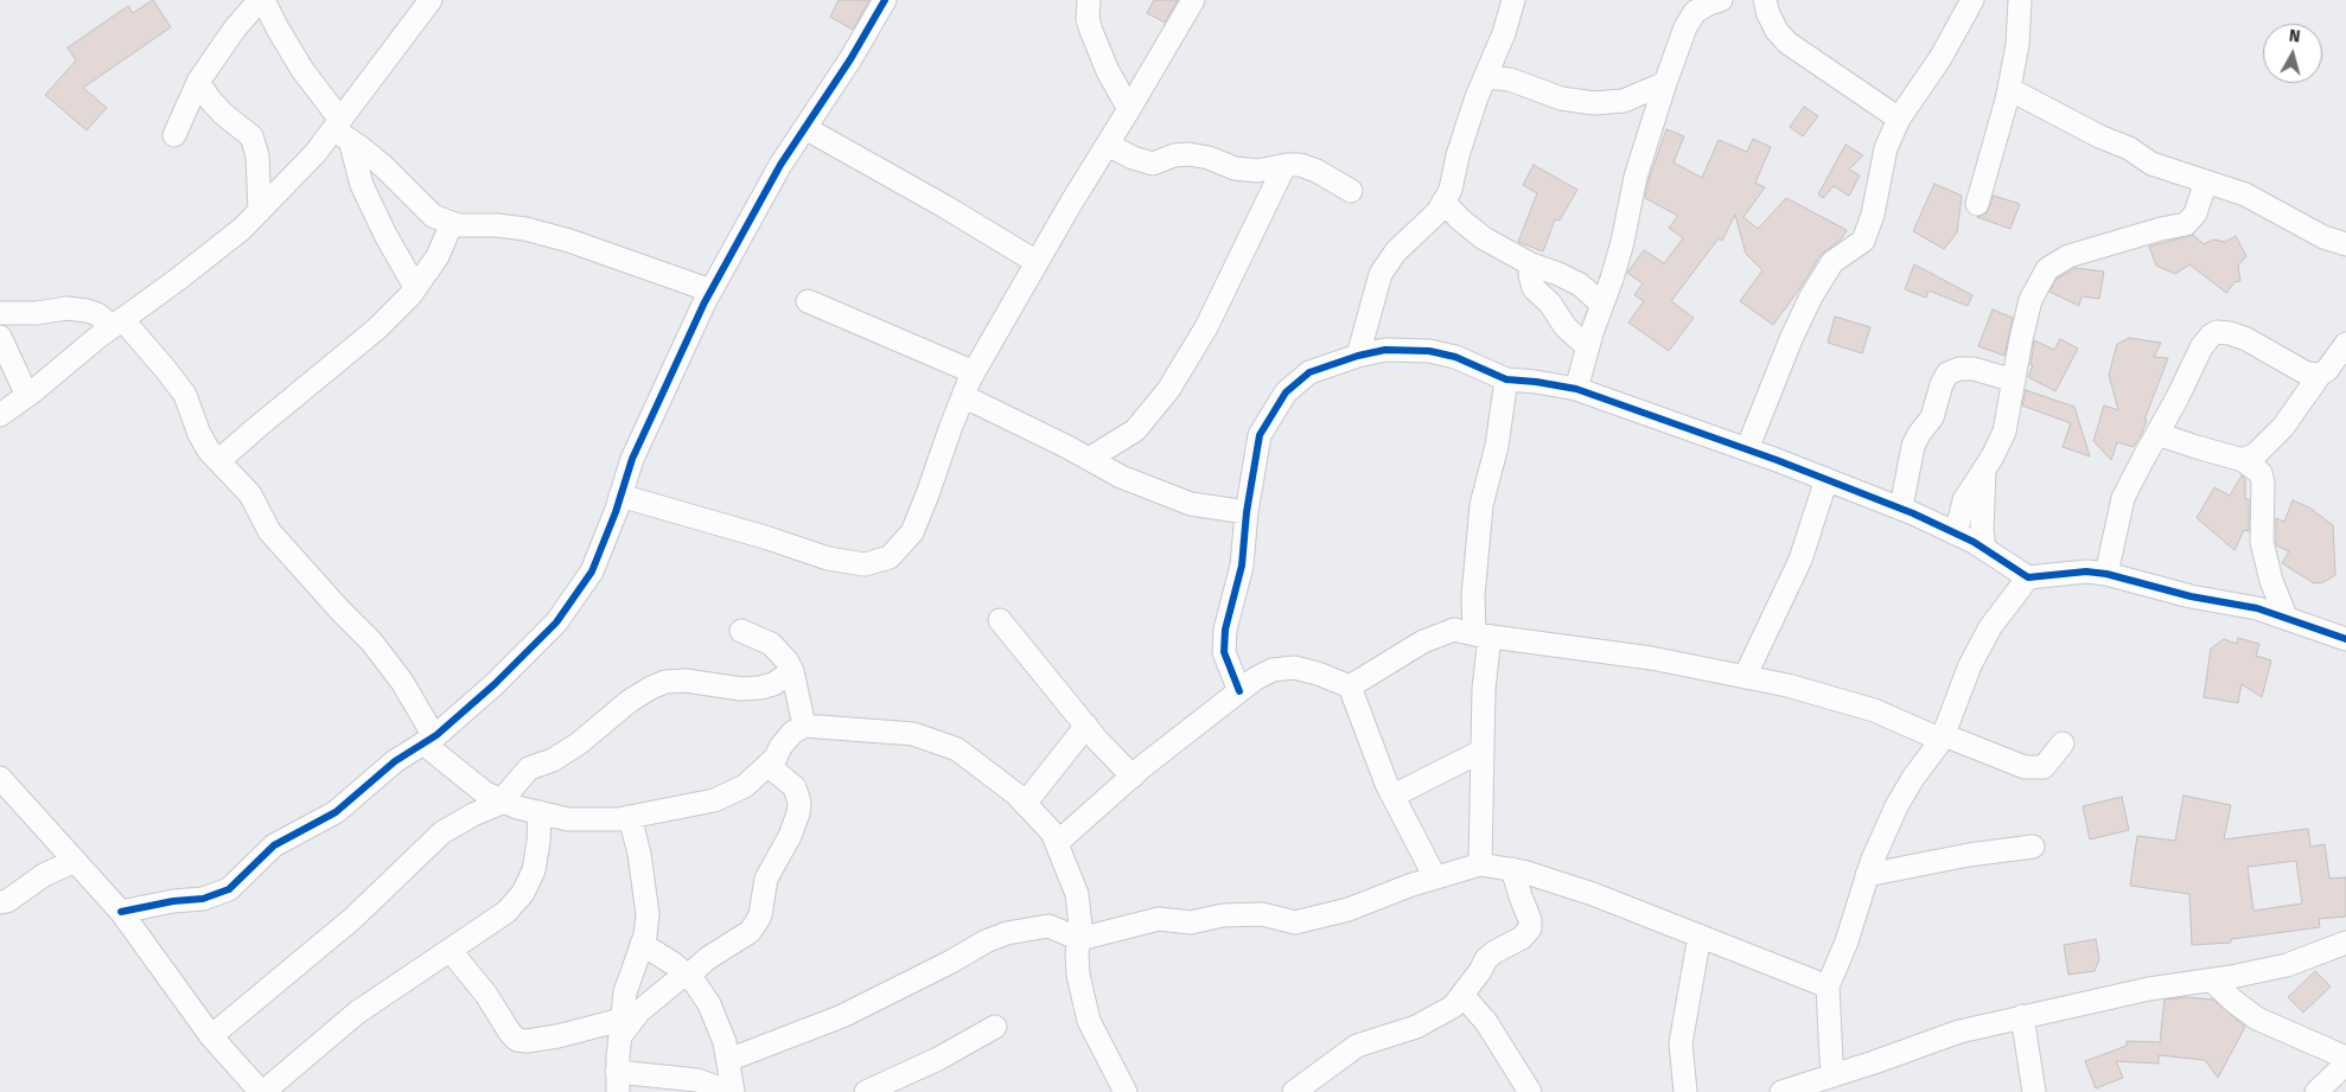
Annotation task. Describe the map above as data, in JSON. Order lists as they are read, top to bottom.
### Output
{
  "north": "top"
}
